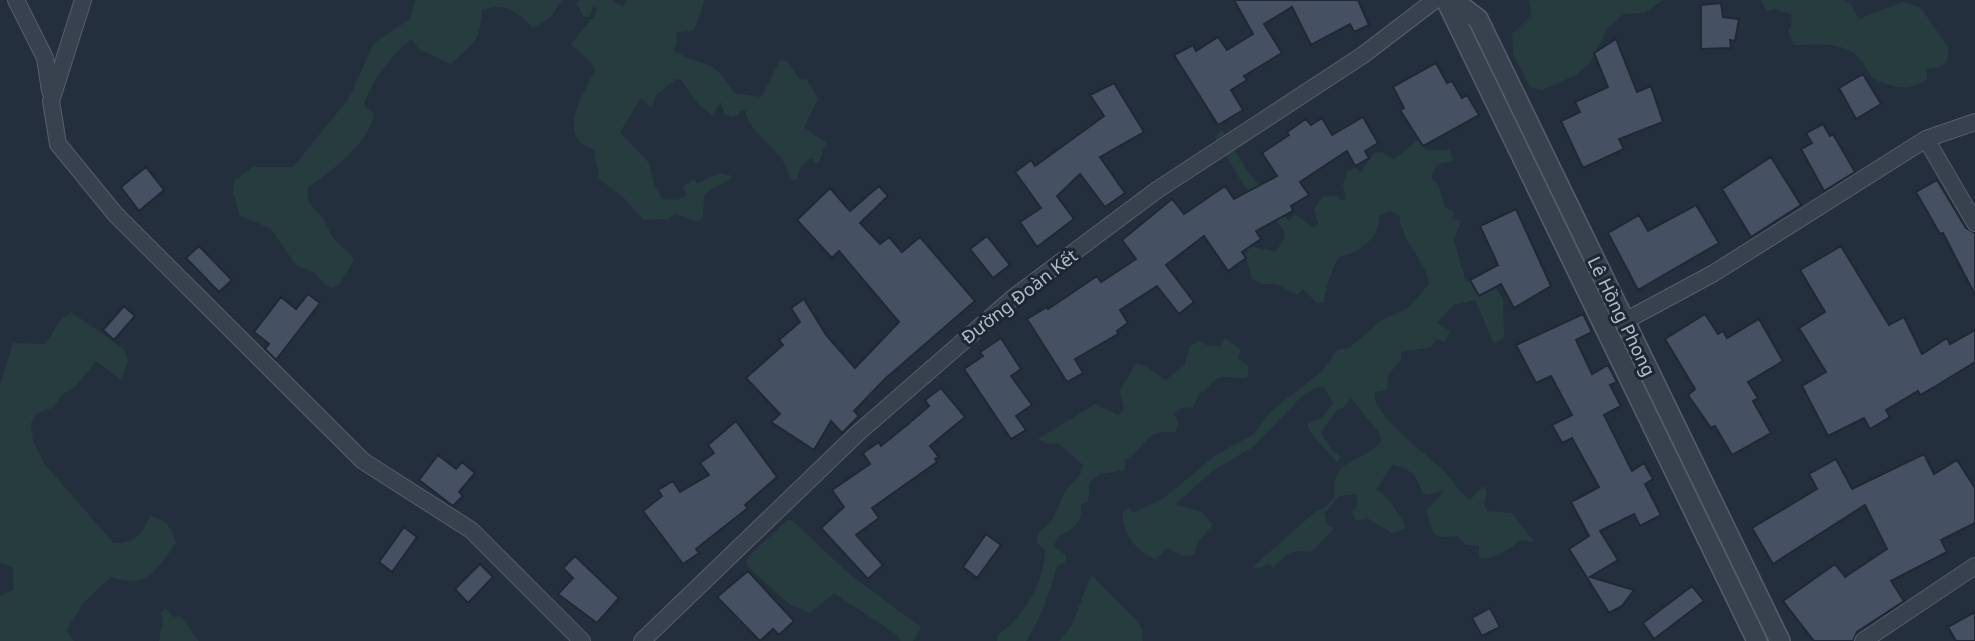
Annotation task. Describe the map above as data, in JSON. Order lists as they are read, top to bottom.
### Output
{
  "streets": {
    "street": ["Đường Đoàn Kết", "Lê Hồng Phong"]
  }
}
